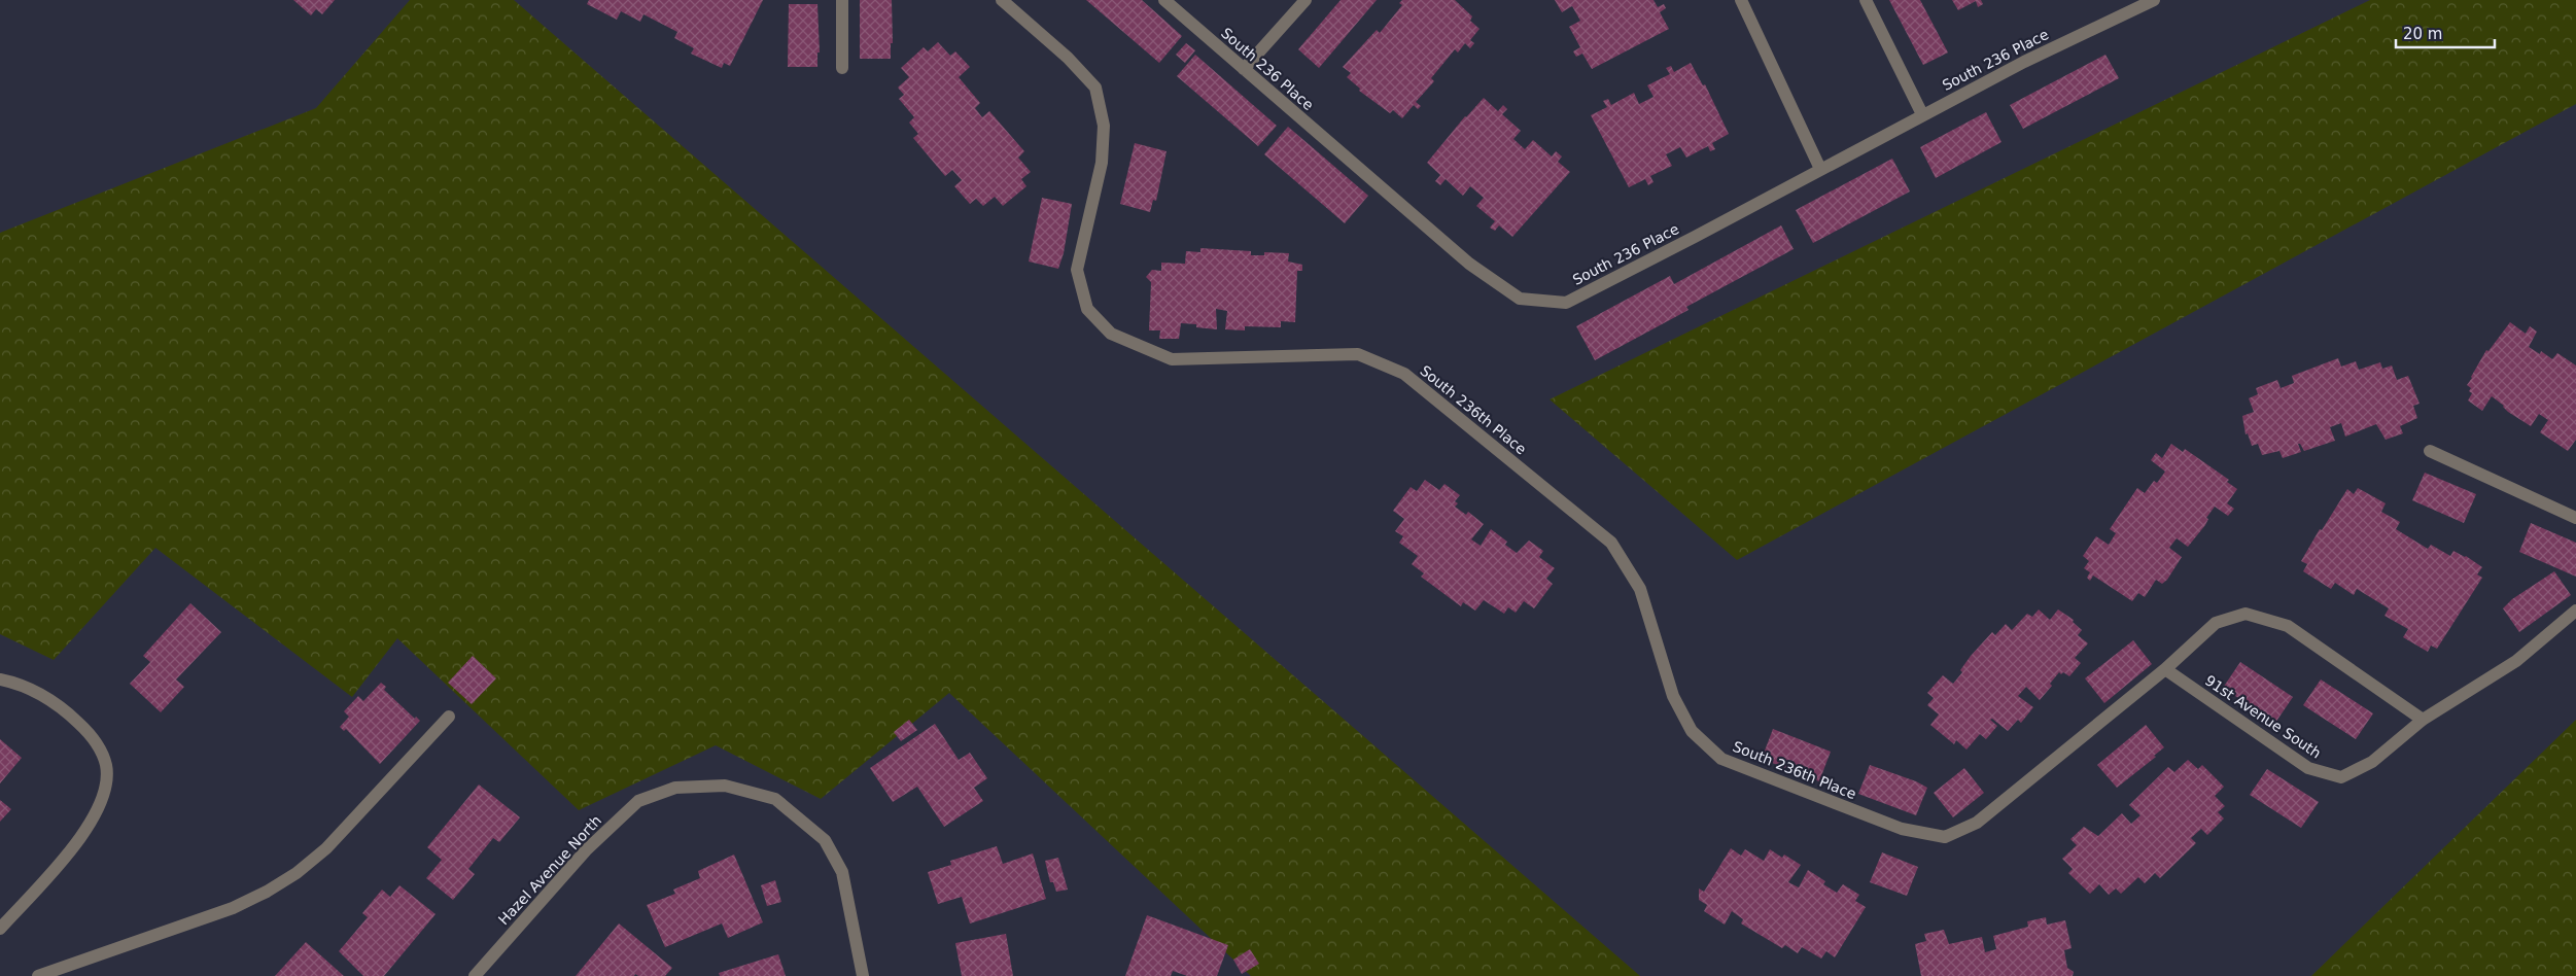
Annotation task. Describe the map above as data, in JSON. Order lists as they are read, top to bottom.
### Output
{
  "streets": {
    "street": [
      "South 236 Place",
      "South 236th Place",
      "91st Avenue South",
      "Hazel Avenue North"
    ]
  },
  "crossings": [
    ["South 236th Place", "91st Avenue South"]
  ],
  "scale_bar": "20 m"
}
